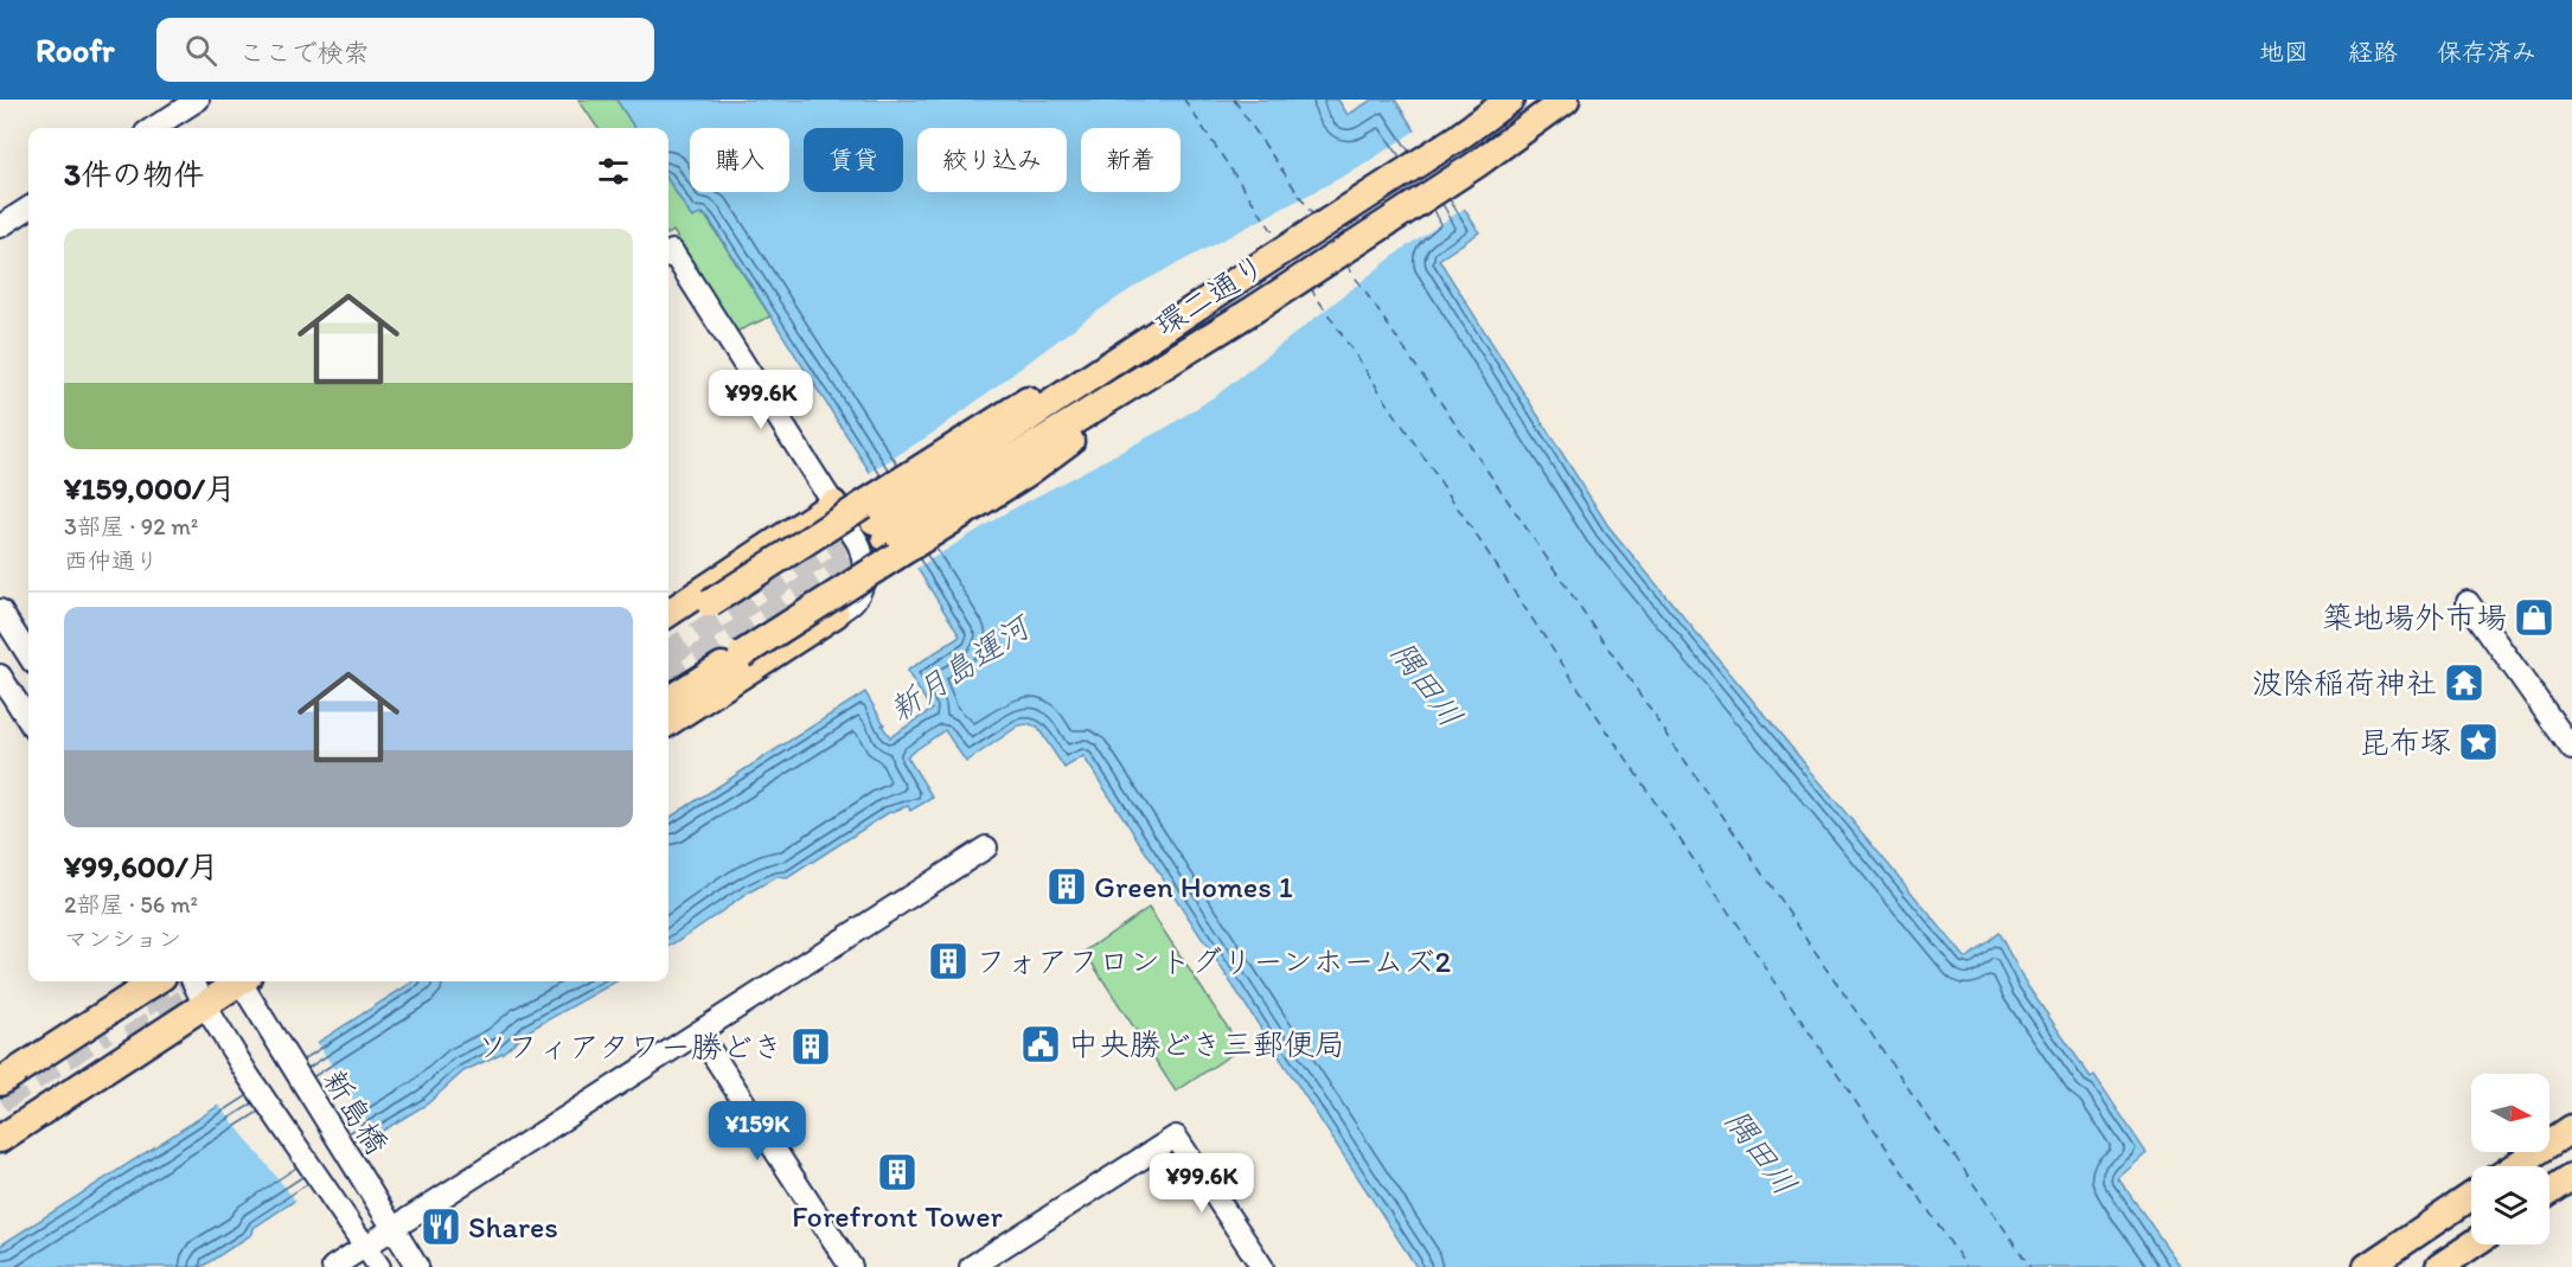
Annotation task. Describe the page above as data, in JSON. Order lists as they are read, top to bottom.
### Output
{
  "streets": {
    "main road": ["環二通り"],
    "street": ["新島橋"]
  },
  "water": ["新月島運河", "隅田川"],
  "places": {
    "shop": ["築地場外市場"],
    "temple": ["波除稲荷神社"],
    "place": ["昆布塚"],
    "building": [
      "Green Homes 1",
      "フォアフロントグリーンホームズ2",
      "ソフィアタワー勝どき",
      "Forefront Tower"
    ],
    "public building": ["中央勝どき三郵便局"],
    "restaurant": ["Shares"]
  },
  "north": "right",
  "page": {
    "header": "Roofr",
    "search": "ここで検索",
    "nav": ["地図", "経路", "保存済み"],
    "chip": [
      "購入",
      "賃貸",
      "絞り込み",
      "新着"
    ],
    "heading": "3件の物件",
    "list": [
      {
        "name": "¥159,000/月",
        "note": "3部屋 · 92 m² · 西仲通り"
      },
      {
        "name": "¥99,600/月",
        "note": "2部屋 · 56 m² · マンション"
      }
    ],
    "price": ["¥99.6K", "¥159K", "¥99.6K"]
  }
}
